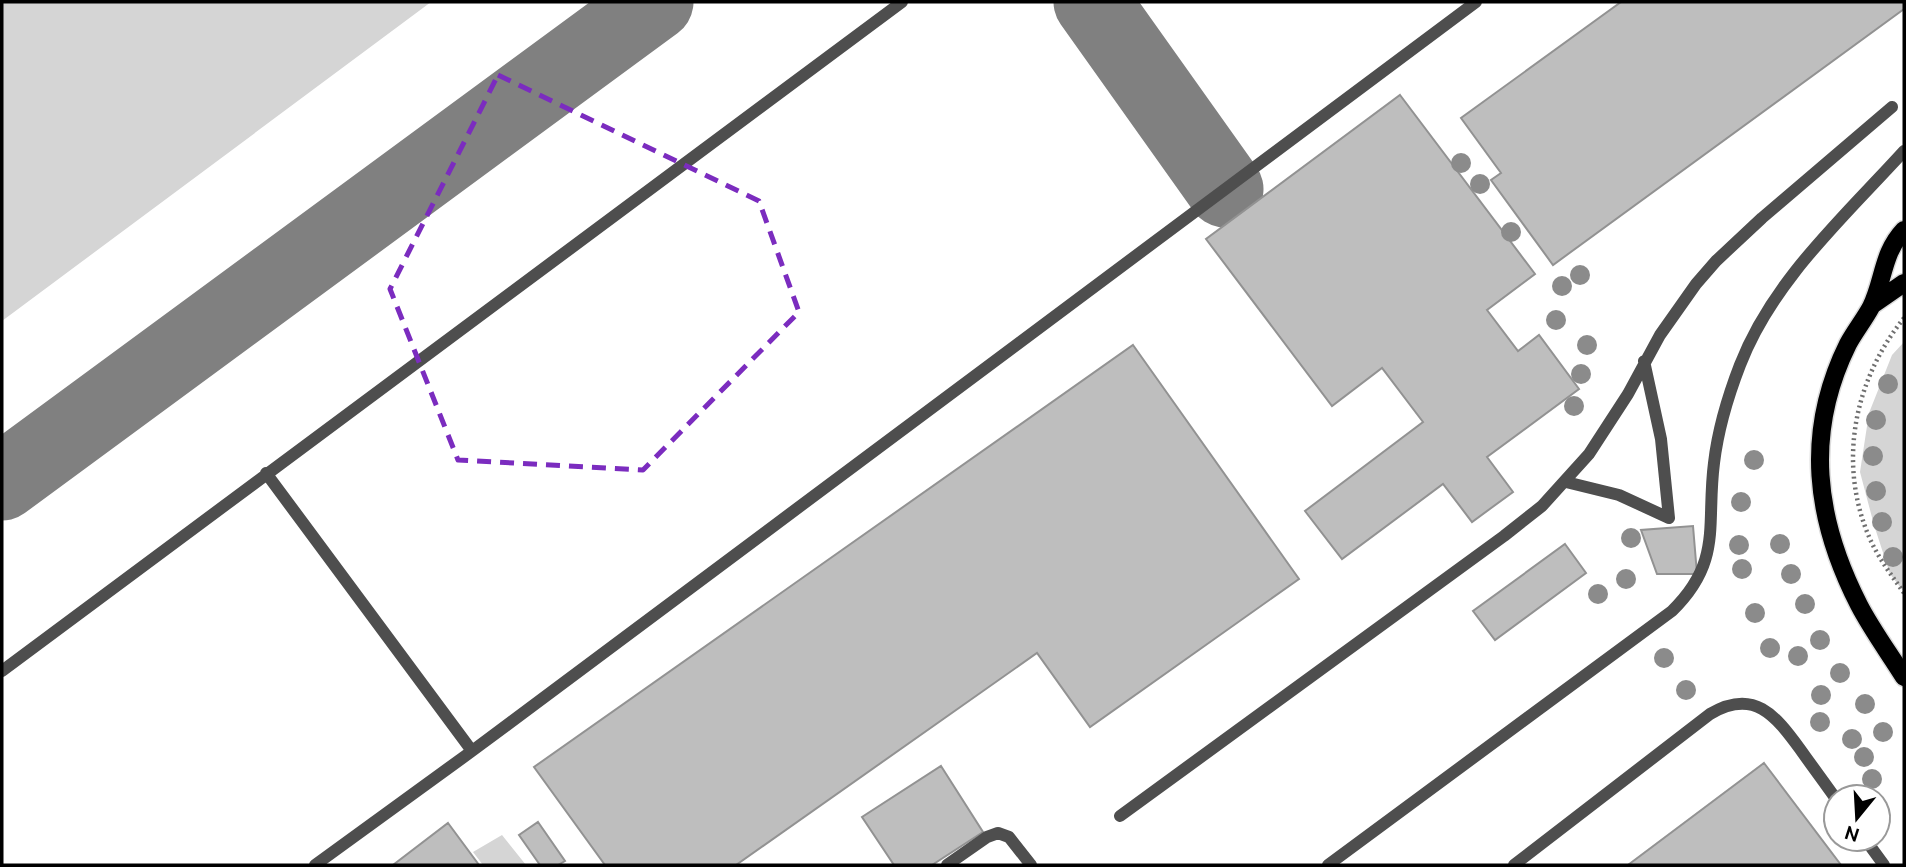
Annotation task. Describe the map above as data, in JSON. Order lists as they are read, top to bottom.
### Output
{
  "north": "bottom"
}
